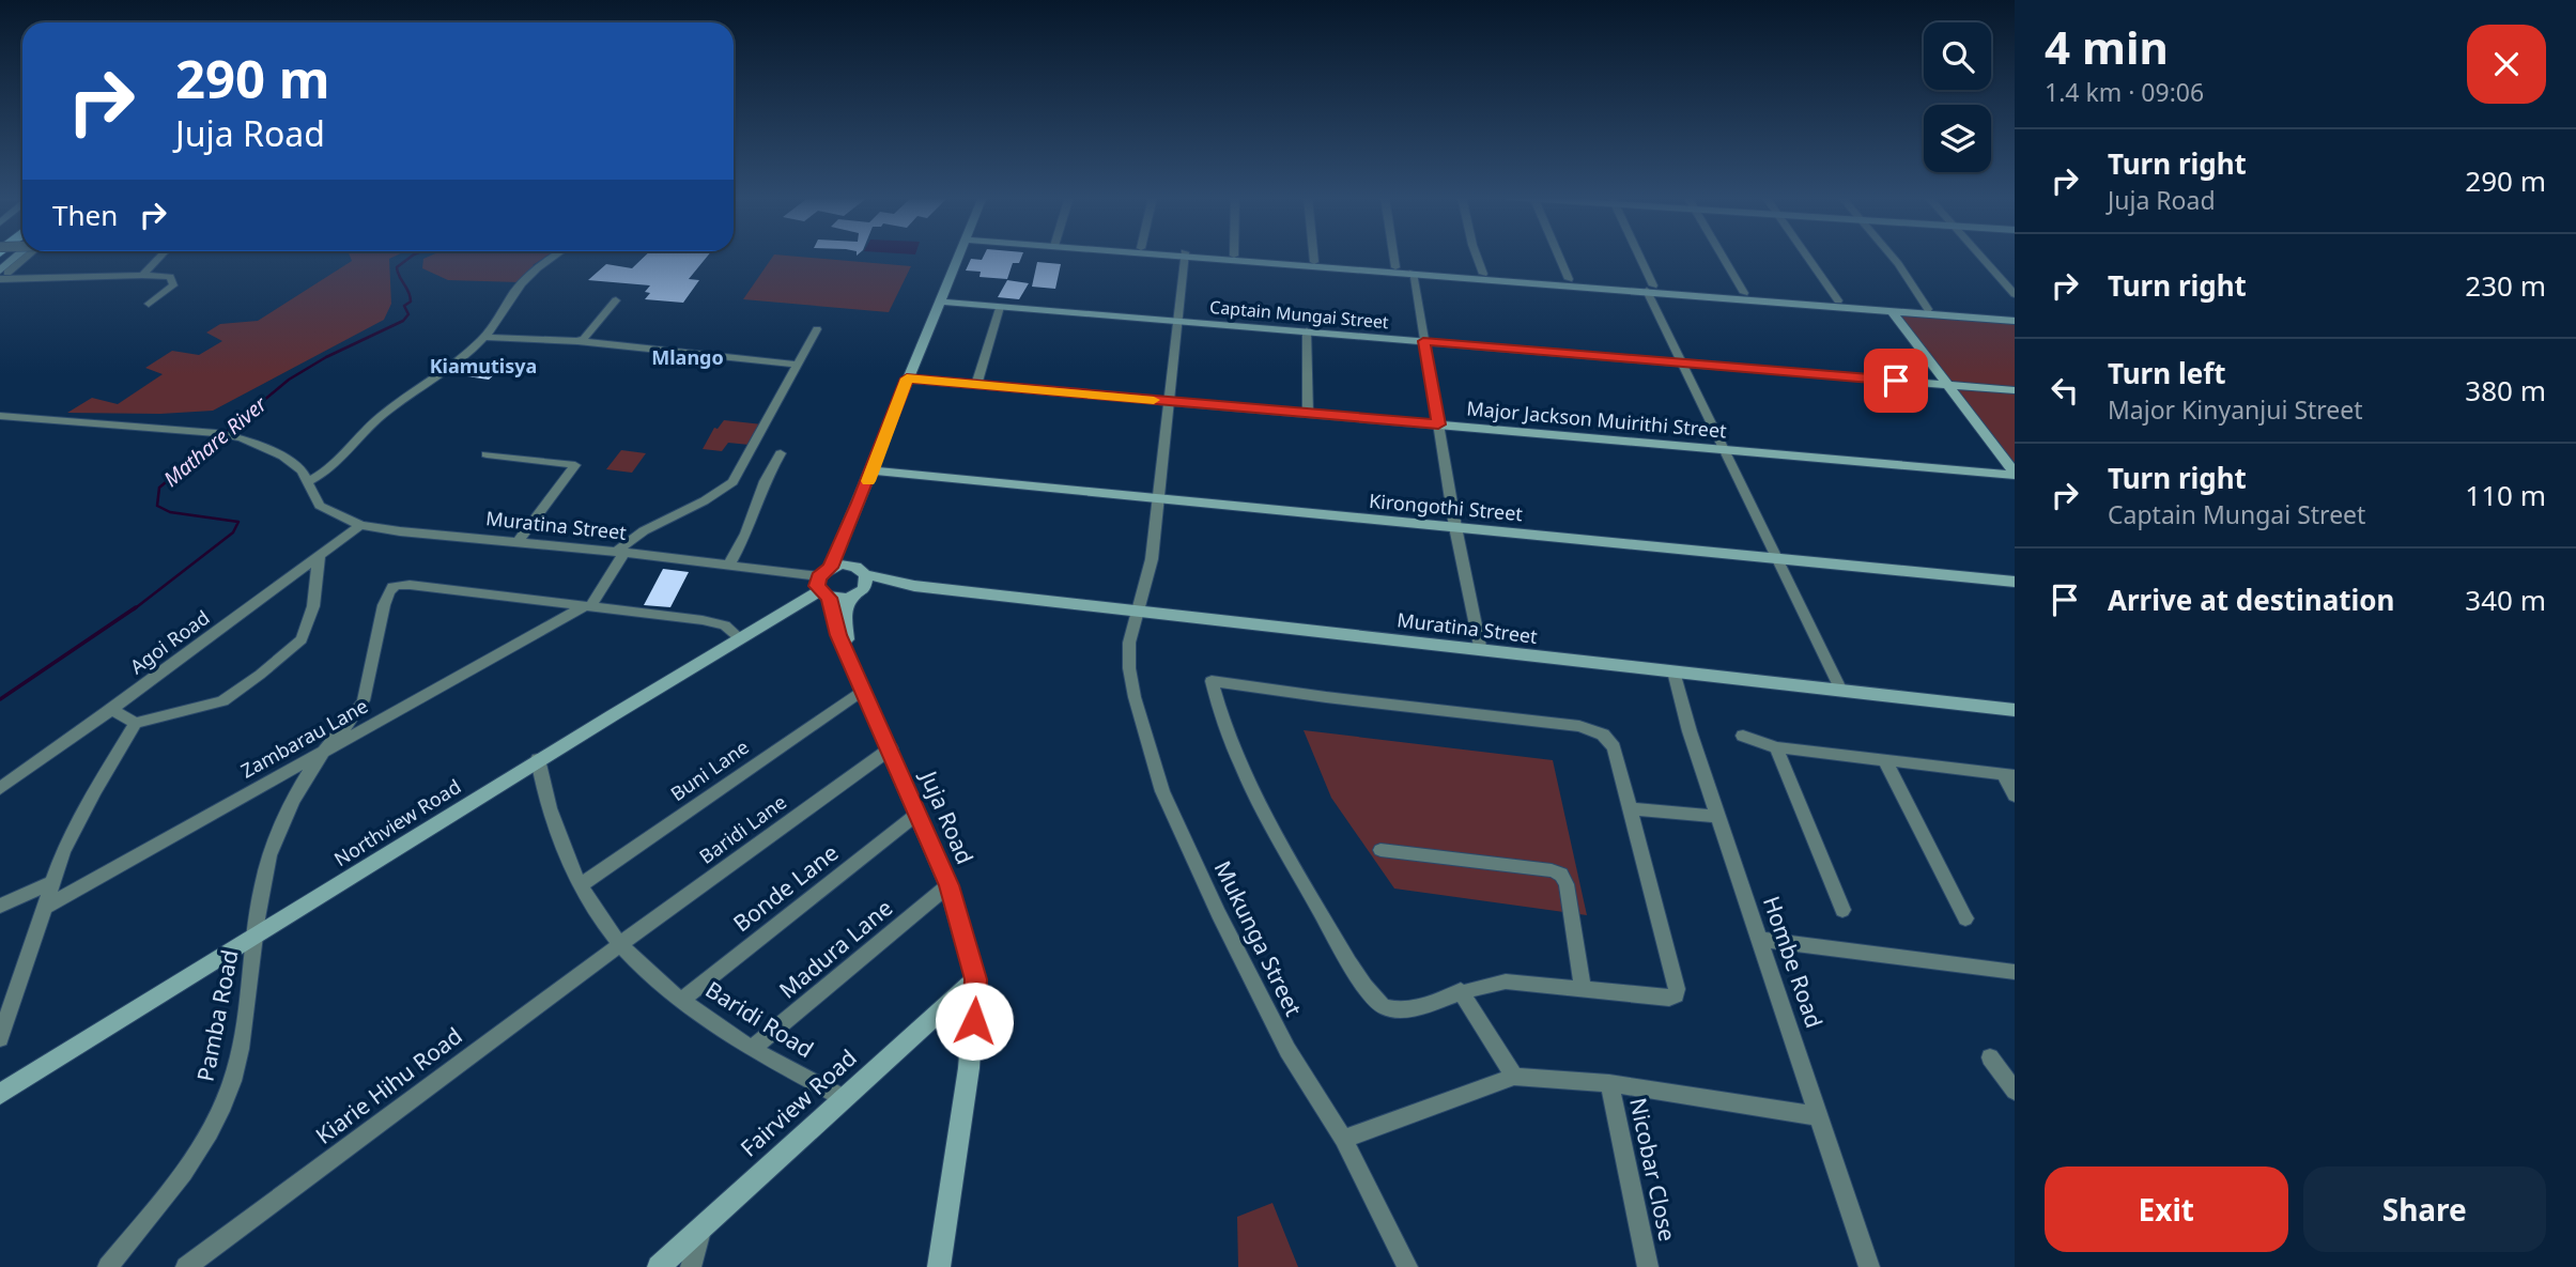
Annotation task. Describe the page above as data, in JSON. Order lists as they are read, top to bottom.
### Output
{
  "streets": {
    "main road": [
      "Captain Mungai Street",
      "Major Jackson Muirithi Street",
      "Kirongothi Street",
      "Muratina Street",
      "Juja Road",
      "Northview Road",
      "Fairview Road"
    ],
    "street": [
      "Agoi Road",
      "Zambarau Lane",
      "Buni Lane",
      "Baridi Lane",
      "Bonde Lane",
      "Mukunga Street",
      "Madura Lane",
      "Hombe Road",
      "Pamba Road",
      "Baridi Road",
      "Kiarie Hihu Road",
      "Nicobar Close"
    ]
  },
  "crossings": [
    ["Captain Mungai Street", "Mukunga Street"],
    ["Major Jackson Muirithi Street", "Mukunga Street"],
    ["Kirongothi Street", "Mukunga Street"],
    ["Muratina Street", "Agoi Road"],
    ["Muratina Street", "Juja Road"],
    ["Muratina Street", "Northview Road"],
    ["Muratina Street", "Mukunga Street"],
    ["Muratina Street", "Hombe Road"],
    ["Zambarau Lane", "Pamba Road"],
    ["Buni Lane", "Juja Road"],
    ["Buni Lane", "Baridi Road"],
    ["Juja Road", "Northview Road"],
    ["Juja Road", "Baridi Lane"],
    ["Juja Road", "Bonde Lane"],
    ["Juja Road", "Madura Lane"],
    ["Juja Road", "Fairview Road"],
    ["Northview Road", "Pamba Road"],
    ["Northview Road", "Baridi Road"],
    ["Baridi Lane", "Baridi Road"],
    ["Baridi Lane", "Kiarie Hihu Road"],
    ["Bonde Lane", "Baridi Road"],
    ["Madura Lane", "Baridi Road"],
    ["Baridi Road", "Kiarie Hihu Road"],
    ["Baridi Road", "Fairview Road"]
  ],
  "districts": ["Mlango", "Kiamutisya"],
  "water": ["Mathare River"],
  "page": {
    "heading": ["4 min", "1.4 km · 09:06"],
    "turn": ["290 m", "Juja Road"],
    "list": [
      {
        "name": "Turn right",
        "note": "Juja Road",
        "value": "290 m"
      },
      {
        "name": "Turn right",
        "value": "230 m"
      },
      {
        "name": "Turn left",
        "note": "Major Kinyanjui Street",
        "value": "380 m"
      },
      {
        "name": "Turn right",
        "note": "Captain Mungai Street",
        "value": "110 m"
      },
      {
        "name": "Arrive at destination",
        "value": "340 m"
      }
    ],
    "then": "Then",
    "buttons": ["Exit", "Share"]
  }
}
